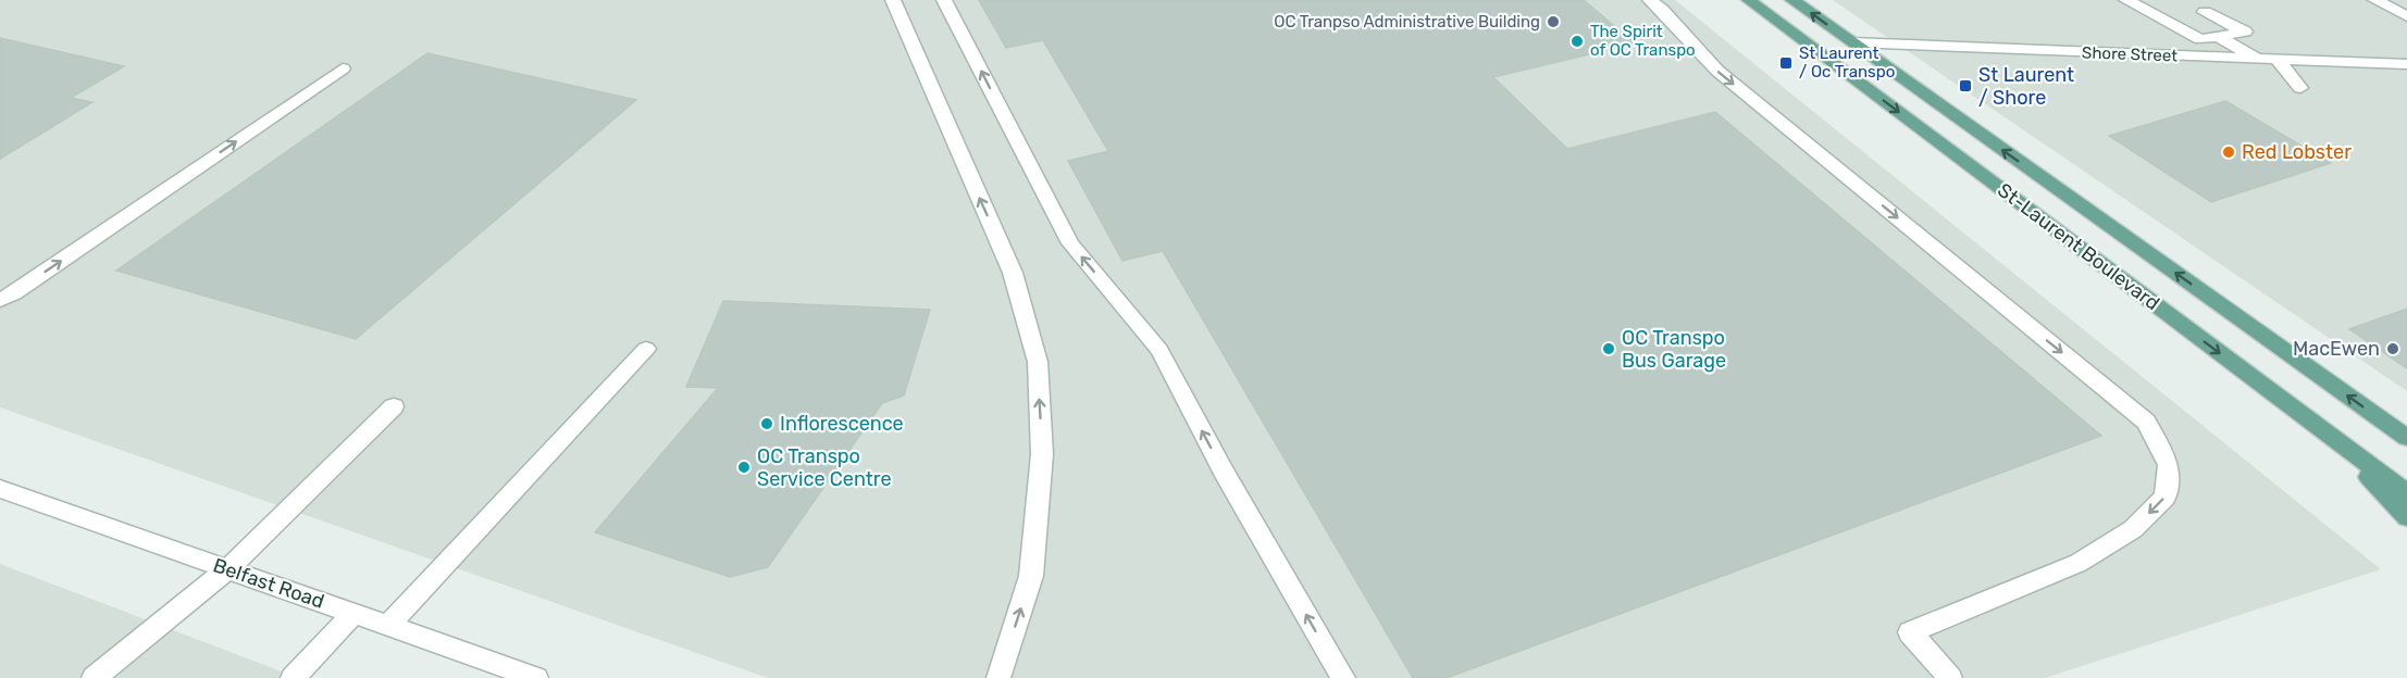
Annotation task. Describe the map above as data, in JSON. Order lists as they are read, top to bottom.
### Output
{
  "streets": {
    "main road": ["St-Laurent Boulevard"],
    "street": ["Shore Street", "Belfast Road"]
  },
  "crossings": [
    ["Shore Street", "St-Laurent Boulevard"]
  ],
  "places": {
    "other": [
      "OC Tranpso Administrative Building",
      "The Spirit of OC Transpo",
      "Red Lobster",
      "OC Transpo Bus Garage",
      "MacEwen",
      "Inflorescence",
      "OC Transpo Service Centre"
    ],
    "transit": ["St Laurent / Oc Transpo", "St Laurent / Shore"]
  }
}
